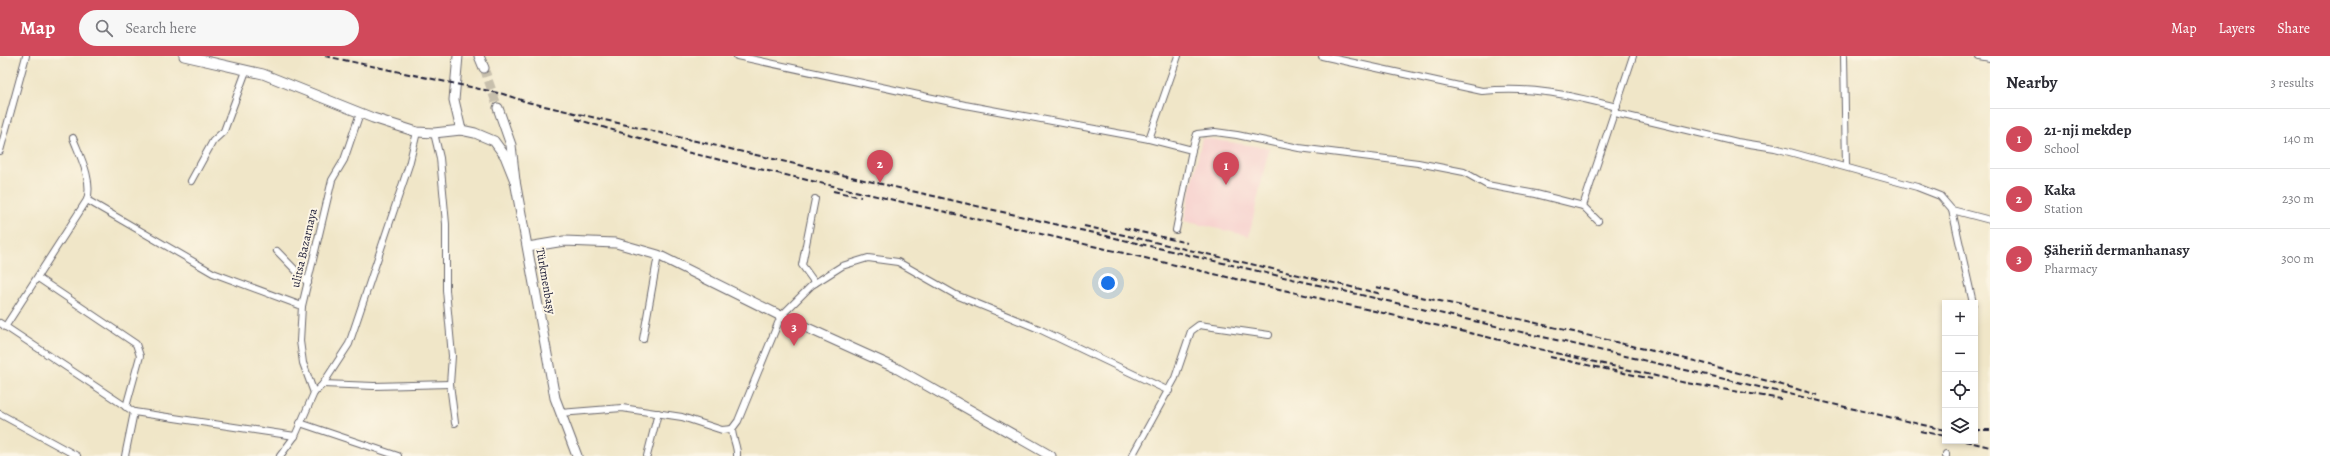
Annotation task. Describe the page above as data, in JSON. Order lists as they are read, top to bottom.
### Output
{
  "streets": {
    "street": ["ulitsa Bazarnaya", "Türkmenbaşy"]
  },
  "page": {
    "header": "Map",
    "search": "Search here",
    "nav": ["Map", "Layers", "Share"],
    "heading": ["Nearby", "3 results"],
    "list": [
      {
        "mark": "1",
        "name": "21-nji mekdep",
        "note": "School",
        "value": "140 m"
      },
      {
        "mark": "2",
        "name": "Kaka",
        "note": "Station",
        "value": "230 m"
      },
      {
        "mark": "3",
        "name": "Şäheriň dermanhanasy",
        "note": "Pharmacy",
        "value": "300 m"
      }
    ],
    "pins": ["2", "1", "3"],
    "map_buttons": ["+", "−"]
  }
}
